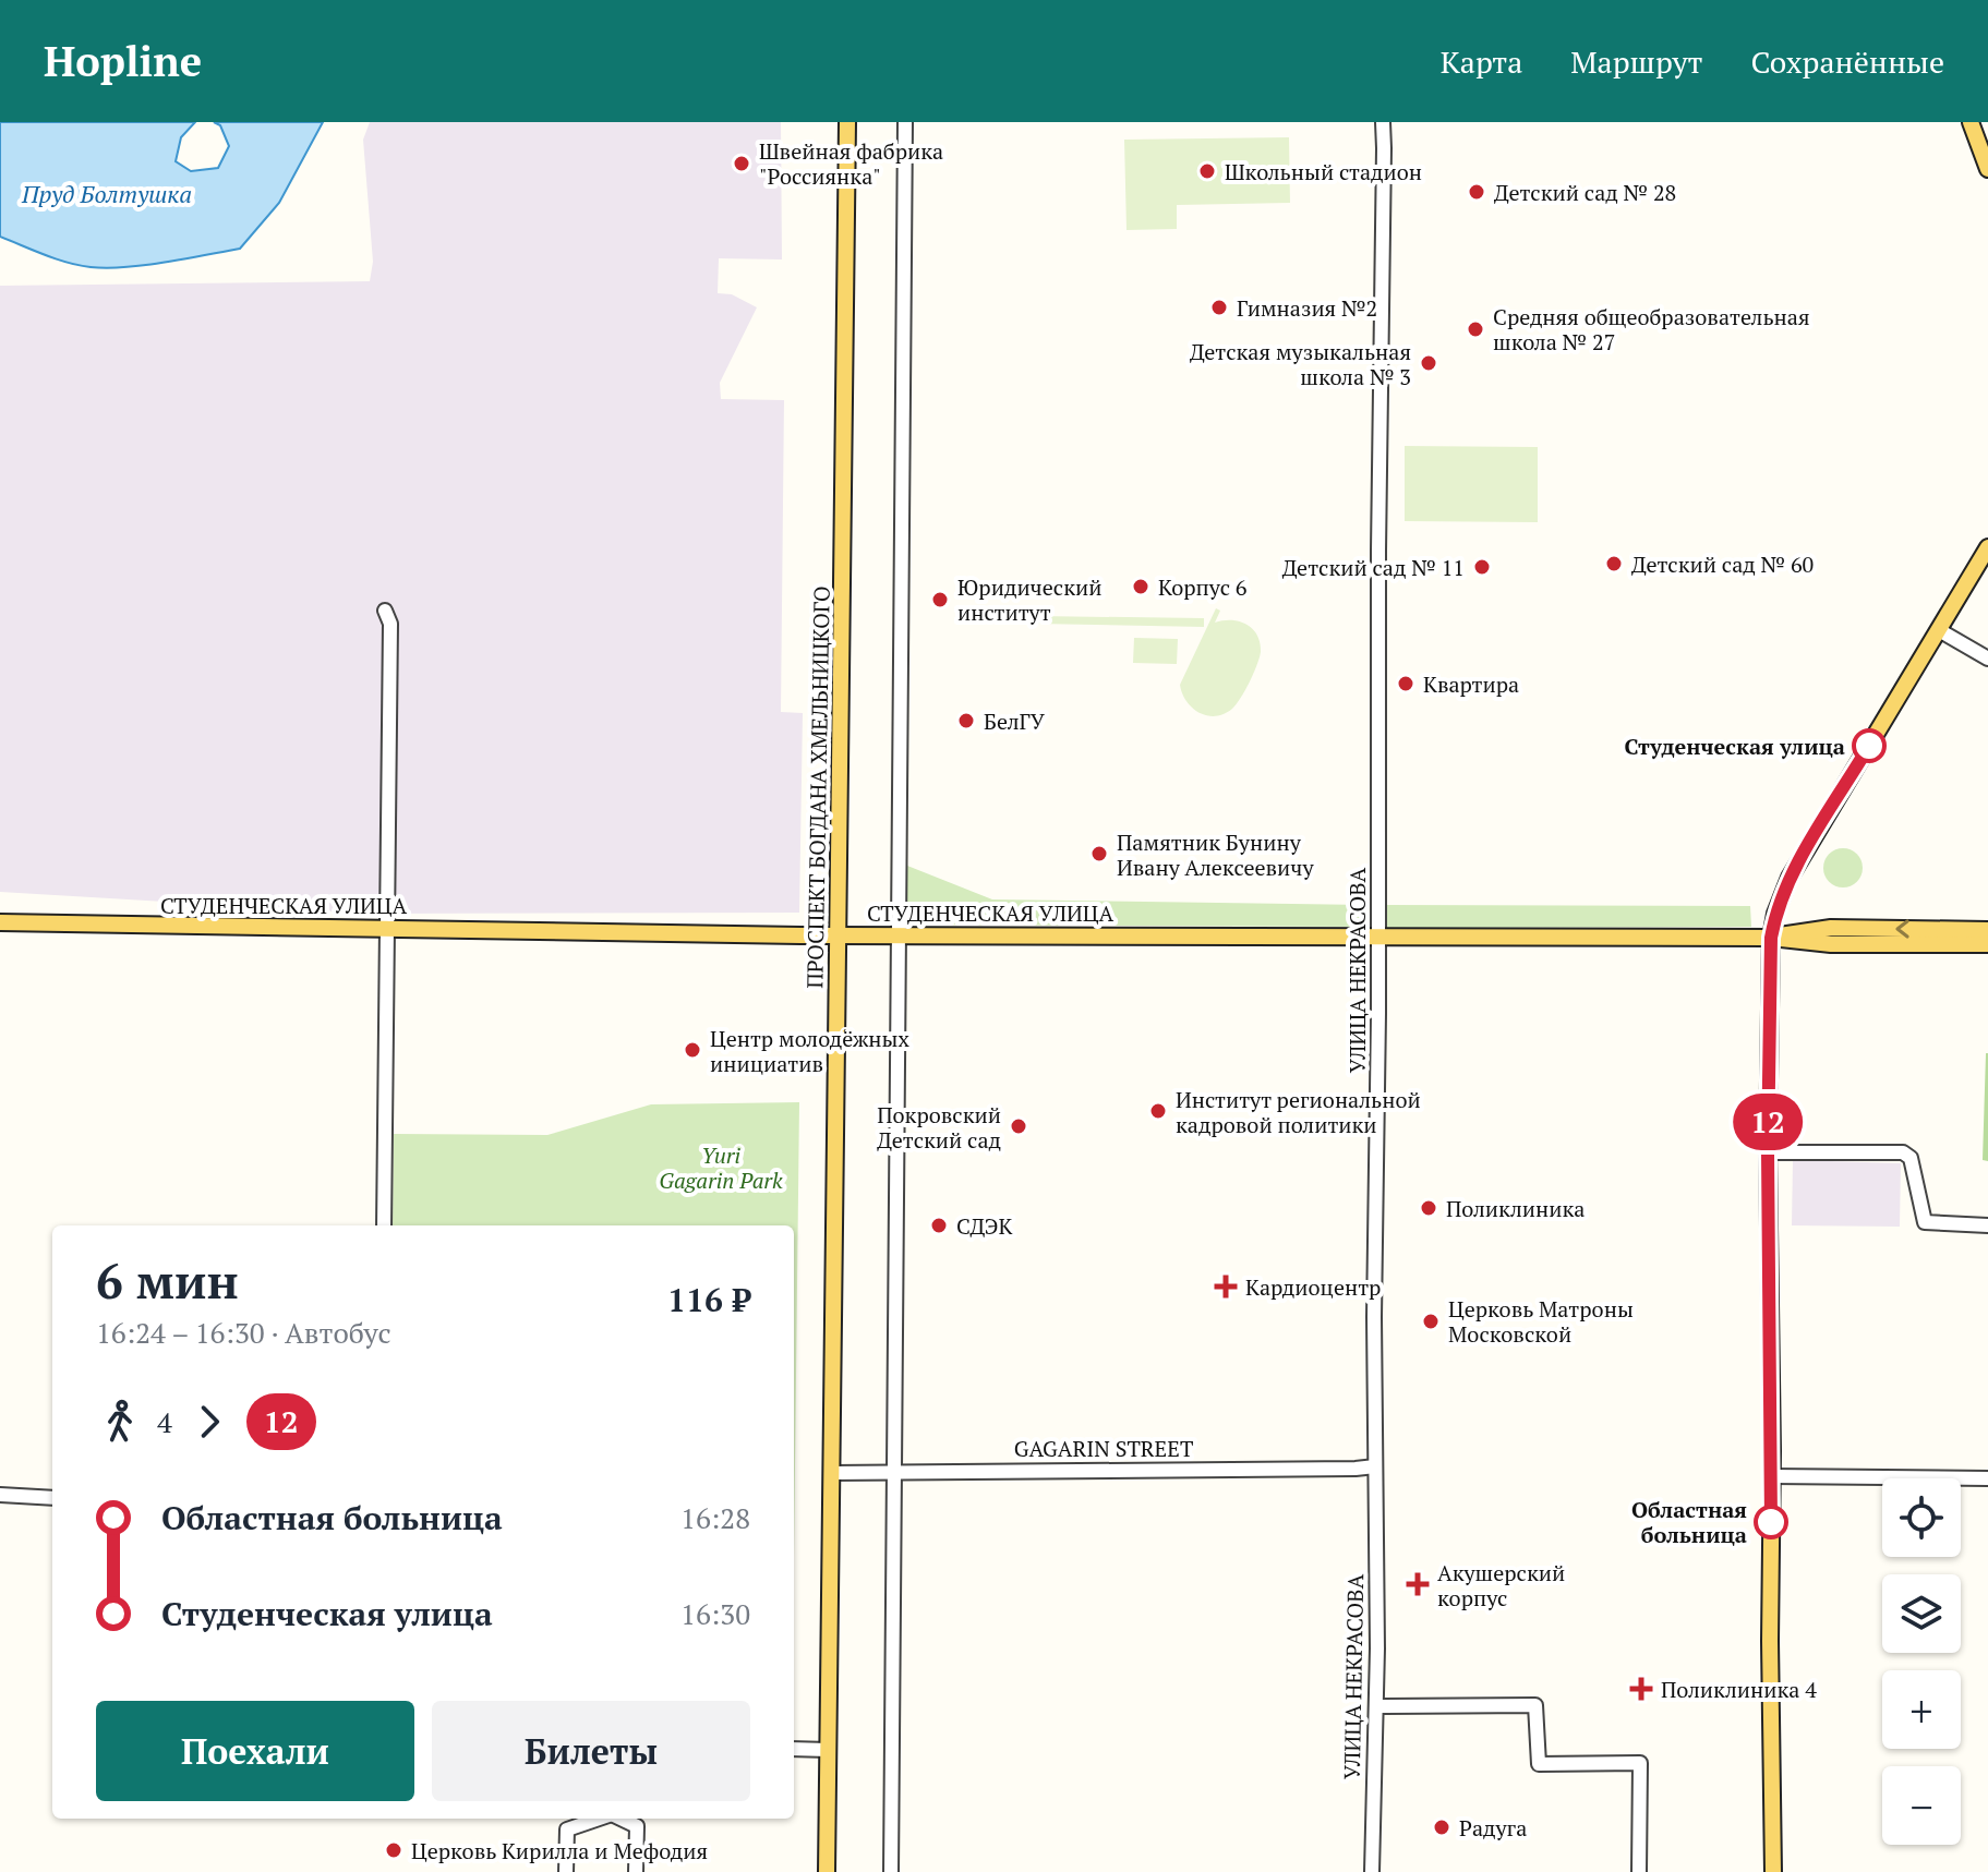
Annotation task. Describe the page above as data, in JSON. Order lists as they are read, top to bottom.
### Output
{
  "streets": {
    "main road": ["ПРОСПЕКТ БОГДАНА ХМЕЛЬНИЦКОГО", "СТУДЕНЧЕСКАЯ УЛИЦА"],
    "street": ["УЛИЦА НЕКРАСОВА", "GAGARIN STREET"]
  },
  "crossings": [
    ["ПРОСПЕКТ БОГДАНА ХМЕЛЬНИЦКОГО", "СТУДЕНЧЕСКАЯ УЛИЦА"],
    ["ПРОСПЕКТ БОГДАНА ХМЕЛЬНИЦКОГО", "GAGARIN STREET"],
    ["СТУДЕНЧЕСКАЯ УЛИЦА", "УЛИЦА НЕКРАСОВА"],
    ["УЛИЦА НЕКРАСОВА", "GAGARIN STREET"]
  ],
  "water": ["Пруд Болтушка"],
  "parks": ["Yuri Gagarin Park"],
  "places": {
    "other": [
      "Швейная фабрика \"Россиянка\"",
      "Школьный стадион",
      "Детский сад № 28",
      "Гимназия №2",
      "Средняя общеобразовательная школа № 27",
      "Детская музыкальная школа № 3",
      "Детский сад № 60",
      "Детский сад № 11",
      "Корпус 6",
      "Юридический институт",
      "Квартира",
      "БелГУ",
      "Студенческая улица",
      "Памятник Бунину Ивану Алексеевичу",
      "Центр молодёжных инициатив",
      "Институт региональной кадровой политики",
      "Покровский Детский сад",
      "Поликлиника",
      "СДЭК",
      "Церковь Матроны Московской",
      "Областная больница",
      "Радуга",
      "Церковь Кирилла и Мефодия"
    ],
    "health": ["Кардиоцентр", "Акушерский корпус", "Поликлиника 4"]
  },
  "lines": ["bus line 12"],
  "page": {
    "header": "Hopline",
    "nav": ["Карта", "Маршрут", "Сохранённые"],
    "on_map": "12",
    "heading": ["6 мин", "16:24 – 16:30 · Автобус", "116 ₽"],
    "legs": ["4", "12"],
    "list": [
      {
        "name": "Областная больница",
        "value": "16:28"
      },
      {
        "name": "Студенческая улица",
        "value": "16:30"
      }
    ],
    "map_buttons": ["+", "−"],
    "buttons": ["Поехали", "Билеты"]
  }
}
